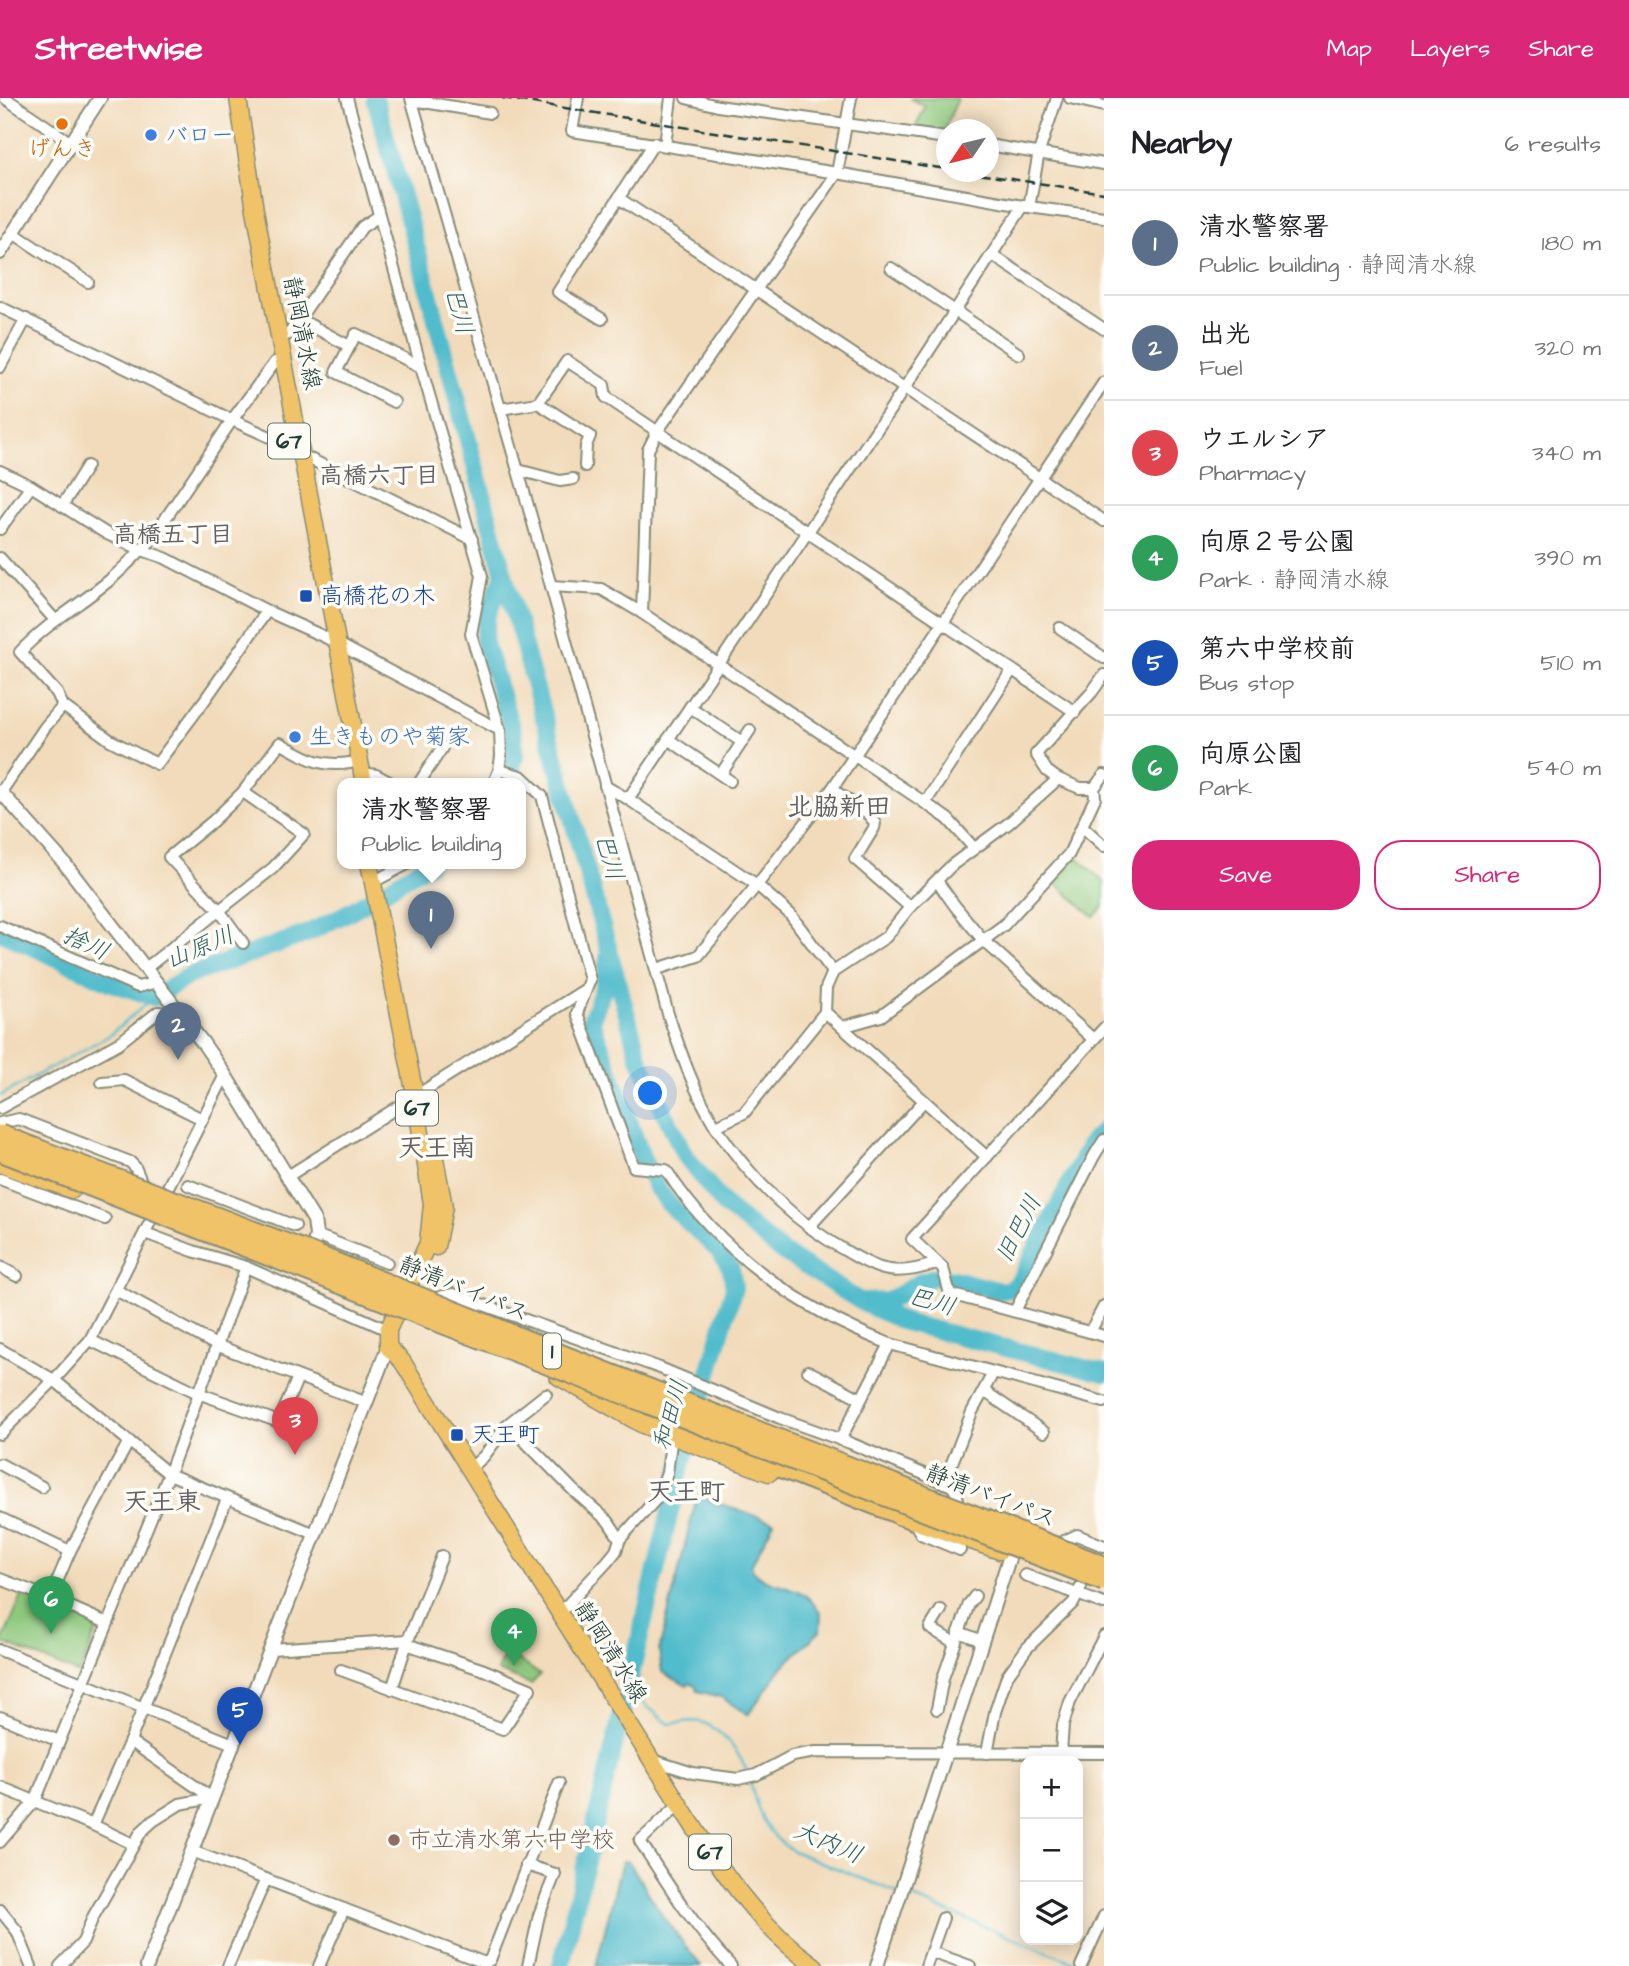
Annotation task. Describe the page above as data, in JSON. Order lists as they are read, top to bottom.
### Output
{
  "streets": {
    "highway": ["静清バイパス", "1"],
    "main road": ["静岡清水線", "67"]
  },
  "crossings": [
    ["静岡清水線", "67"]
  ],
  "districts": [
    "高橋六丁目",
    "高橋五丁目",
    "北脇新田",
    "天王南",
    "天王町",
    "天王東"
  ],
  "water": [
    "巴川",
    "捨川",
    "山原川",
    "旧巴川",
    "和田川",
    "大内川"
  ],
  "places": {
    "other": [
      "げんき",
      "バロー",
      "生きものや菊家",
      "市立清水第六中学校"
    ],
    "transit": ["高橋花の木", "天王町"]
  },
  "north": "bottom left",
  "page": {
    "header": "Streetwise",
    "nav": ["Map", "Layers", "Share"],
    "heading": ["Nearby", "6 results"],
    "list": [
      {
        "mark": "1",
        "name": "清水警察署",
        "note": "Public building · 静岡清水線",
        "value": "180 m"
      },
      {
        "mark": "2",
        "name": "出光",
        "note": "Fuel",
        "value": "320 m"
      },
      {
        "mark": "3",
        "name": "ウエルシア",
        "note": "Pharmacy",
        "value": "340 m"
      },
      {
        "mark": "4",
        "name": "向原２号公園",
        "note": "Park · 静岡清水線",
        "value": "390 m"
      },
      {
        "mark": "5",
        "name": "第六中学校前",
        "note": "Bus stop",
        "value": "510 m"
      },
      {
        "mark": "6",
        "name": "向原公園",
        "note": "Park",
        "value": "540 m"
      }
    ],
    "popup": ["清水警察署", "Public building"],
    "buttons": ["Save", "Share"],
    "pins": [
      "1",
      "2",
      "3",
      "6",
      "4",
      "5"
    ],
    "map_buttons": ["+", "−"]
  }
}
